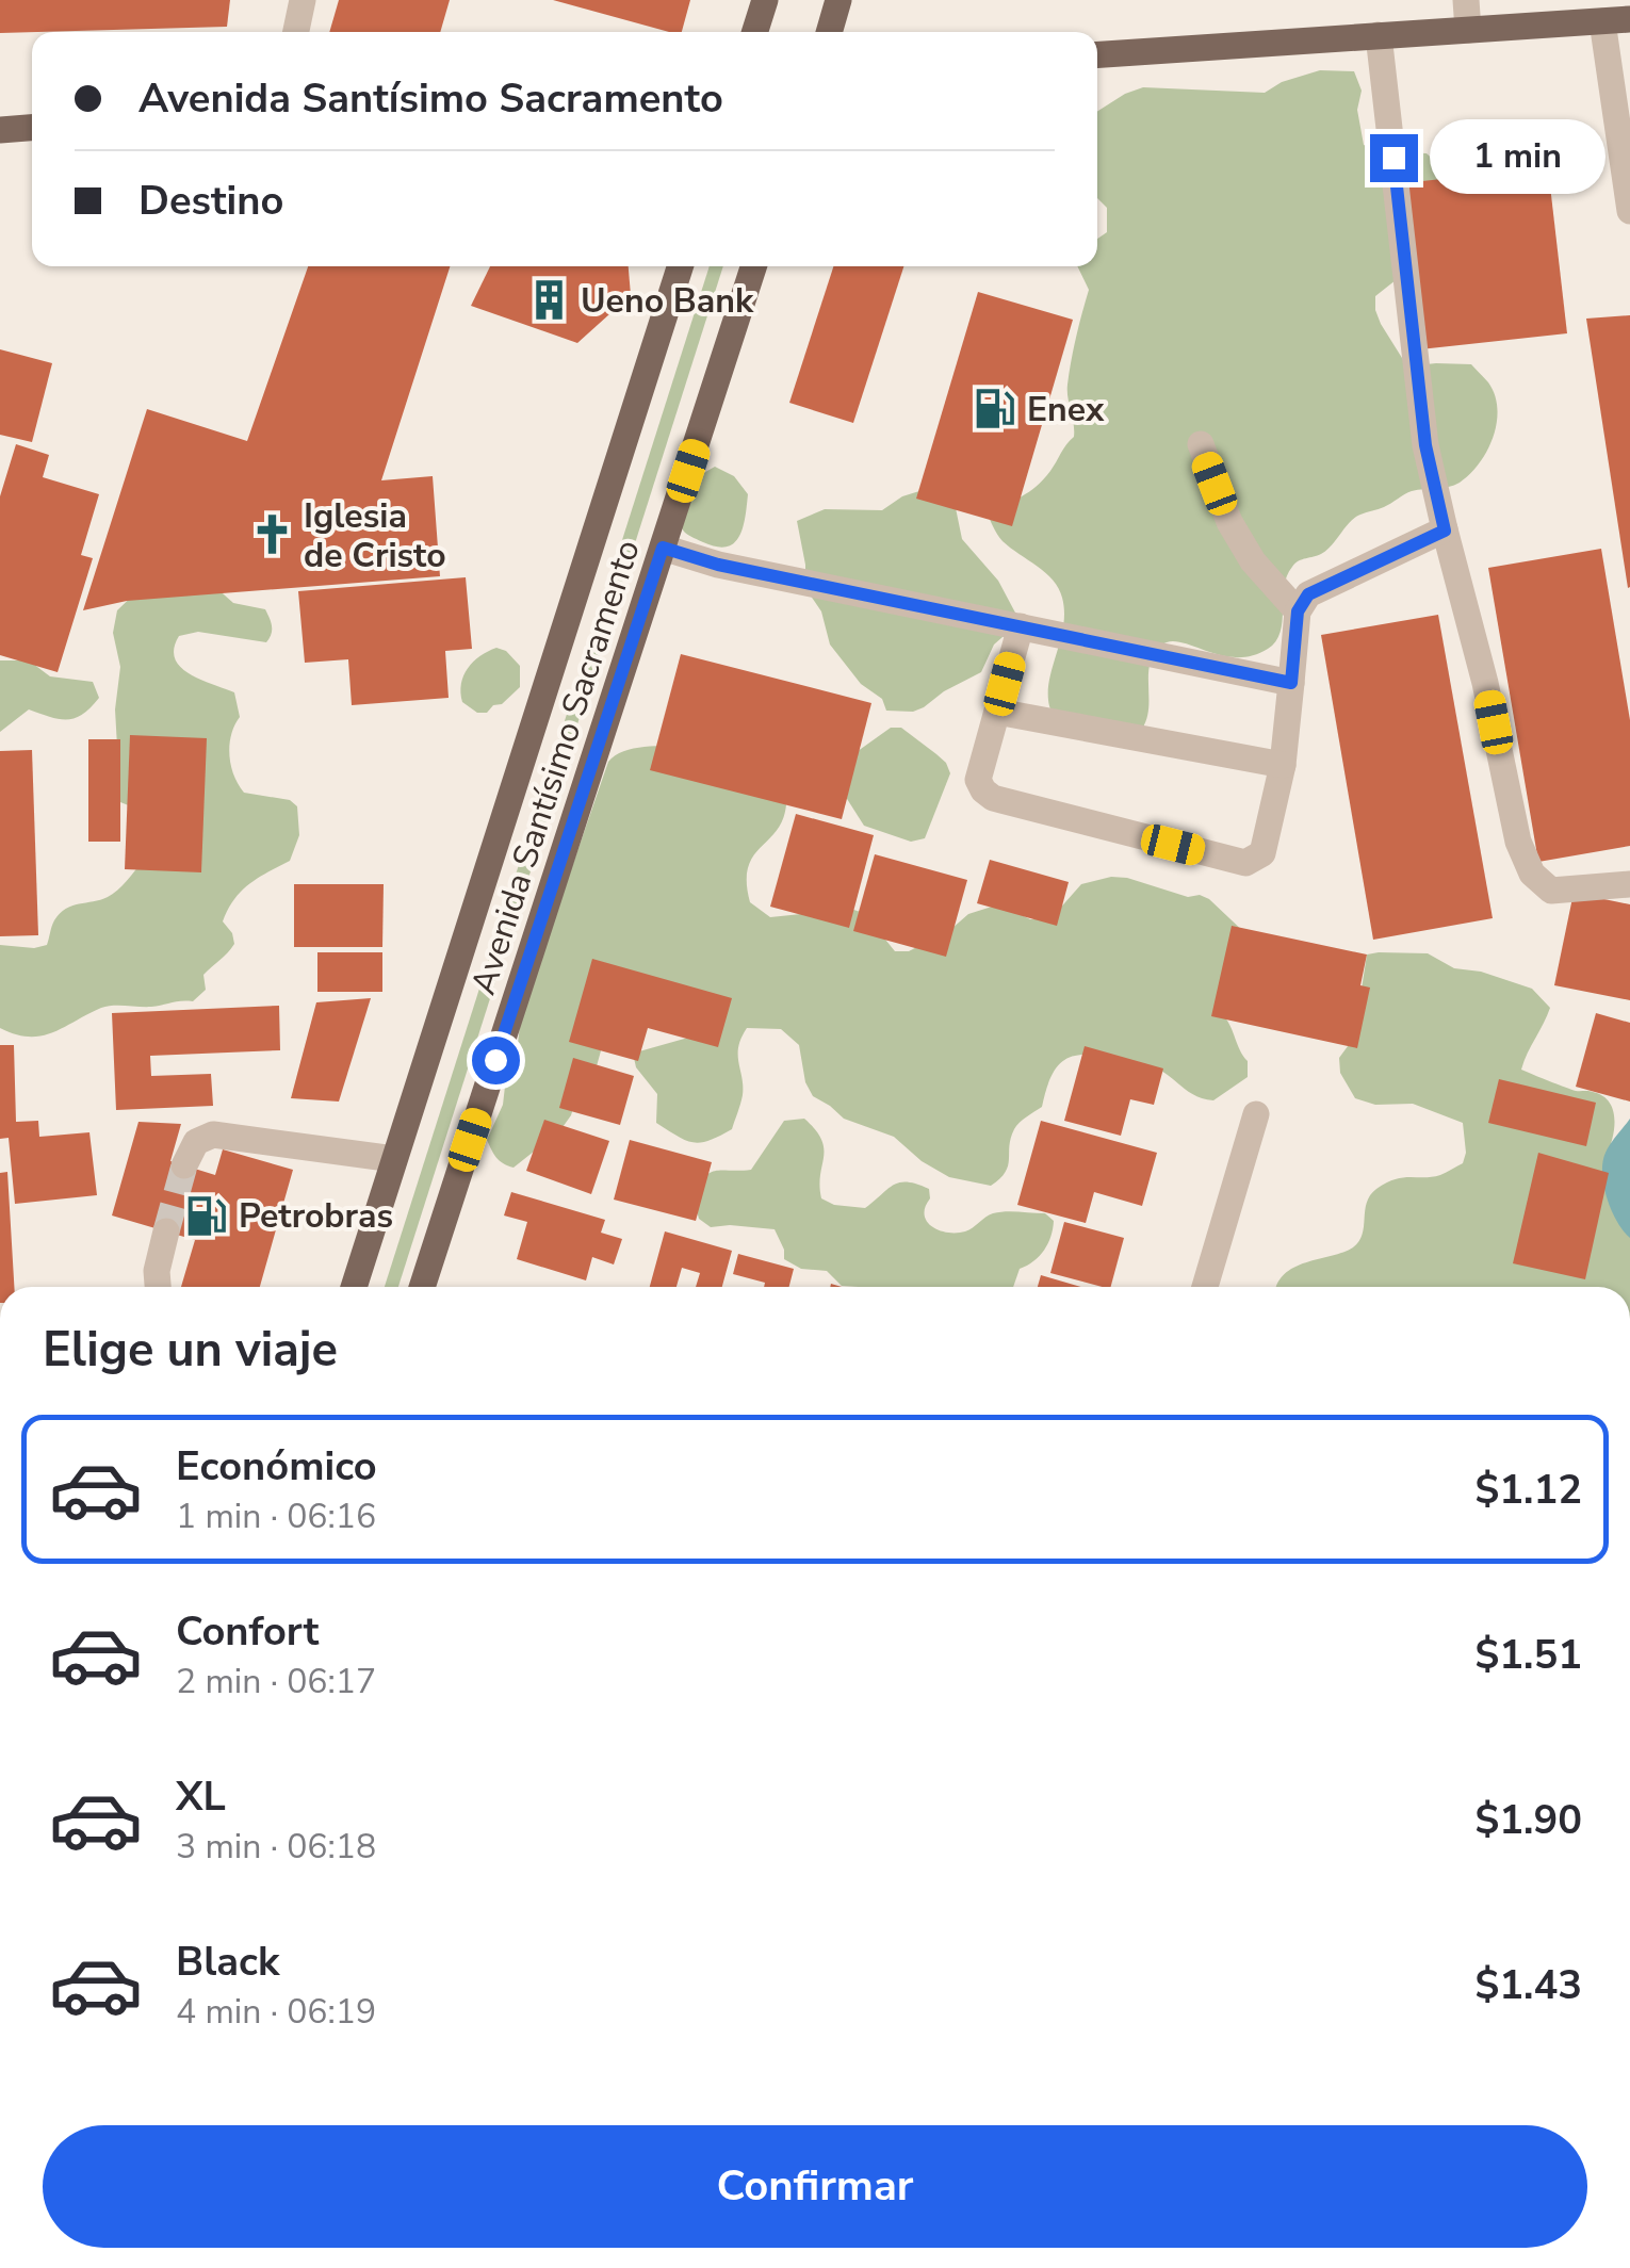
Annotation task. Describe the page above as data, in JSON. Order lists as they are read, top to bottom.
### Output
{
  "streets": {
    "main road": ["Avenida Santísimo Sacramento"]
  },
  "places": {
    "building": ["Ueno Bank"],
    "fuel station": ["Enex", "Petrobras"],
    "church": ["Iglesia de Cristo"]
  },
  "page": {
    "banner": ["Avenida Santísimo Sacramento", "Destino"],
    "bubble": "1 min",
    "heading": "Elige un viaje",
    "list": [
      {
        "name": "Económico",
        "note": "1 min · 06:16",
        "value": "$1.12"
      },
      {
        "name": "Confort",
        "note": "2 min · 06:17",
        "value": "$1.51"
      },
      {
        "name": "XL",
        "note": "3 min · 06:18",
        "value": "$1.90"
      },
      {
        "name": "Black",
        "note": "4 min · 06:19",
        "value": "$1.43"
      }
    ],
    "buttons": "Confirmar"
  }
}
